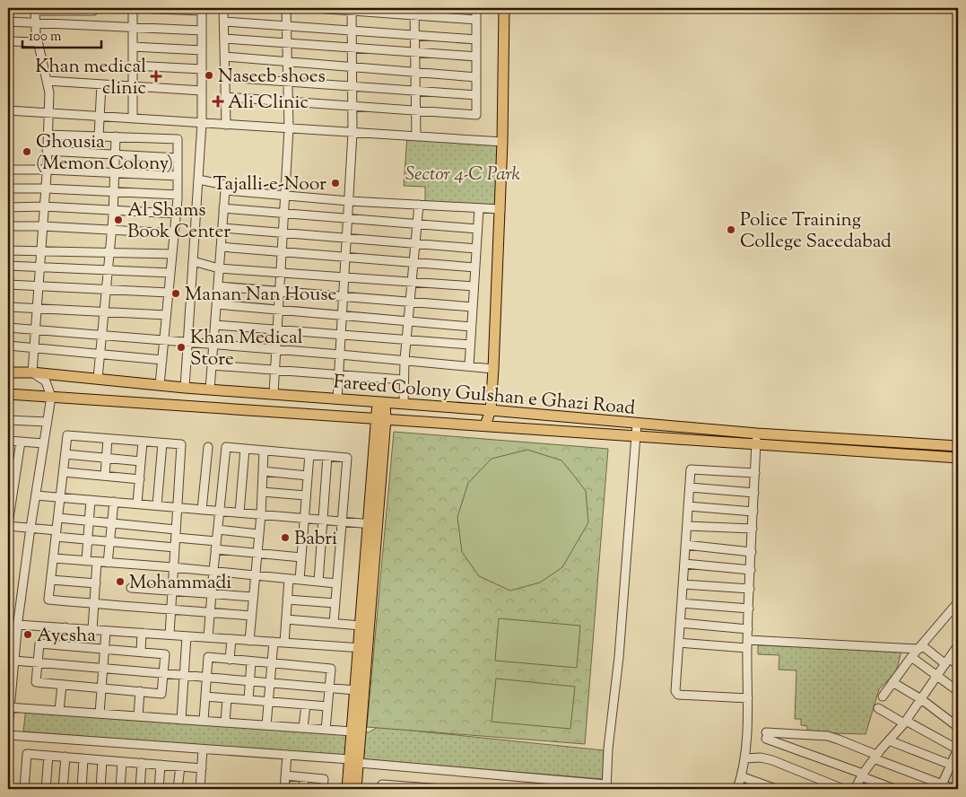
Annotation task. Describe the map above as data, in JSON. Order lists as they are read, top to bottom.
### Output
{
  "streets": {
    "main road": ["Fareed Colony Gulshan e Ghazi Road"]
  },
  "parks": ["Sector 4-C Park"],
  "places": {
    "other": [
      "Naseeb shoes",
      "Ghousia (Memon Colony)",
      "Tajalli-e-Noor",
      "Al Shams Book Center",
      "Police Training College Saeedabad",
      "Manan Nan House",
      "Khan Medical Store",
      "Babri",
      "Mohammadi",
      "Ayesha"
    ],
    "health": ["Khan medical clinic", "Ali Clinic"]
  },
  "scale_bar": "100 m"
}
